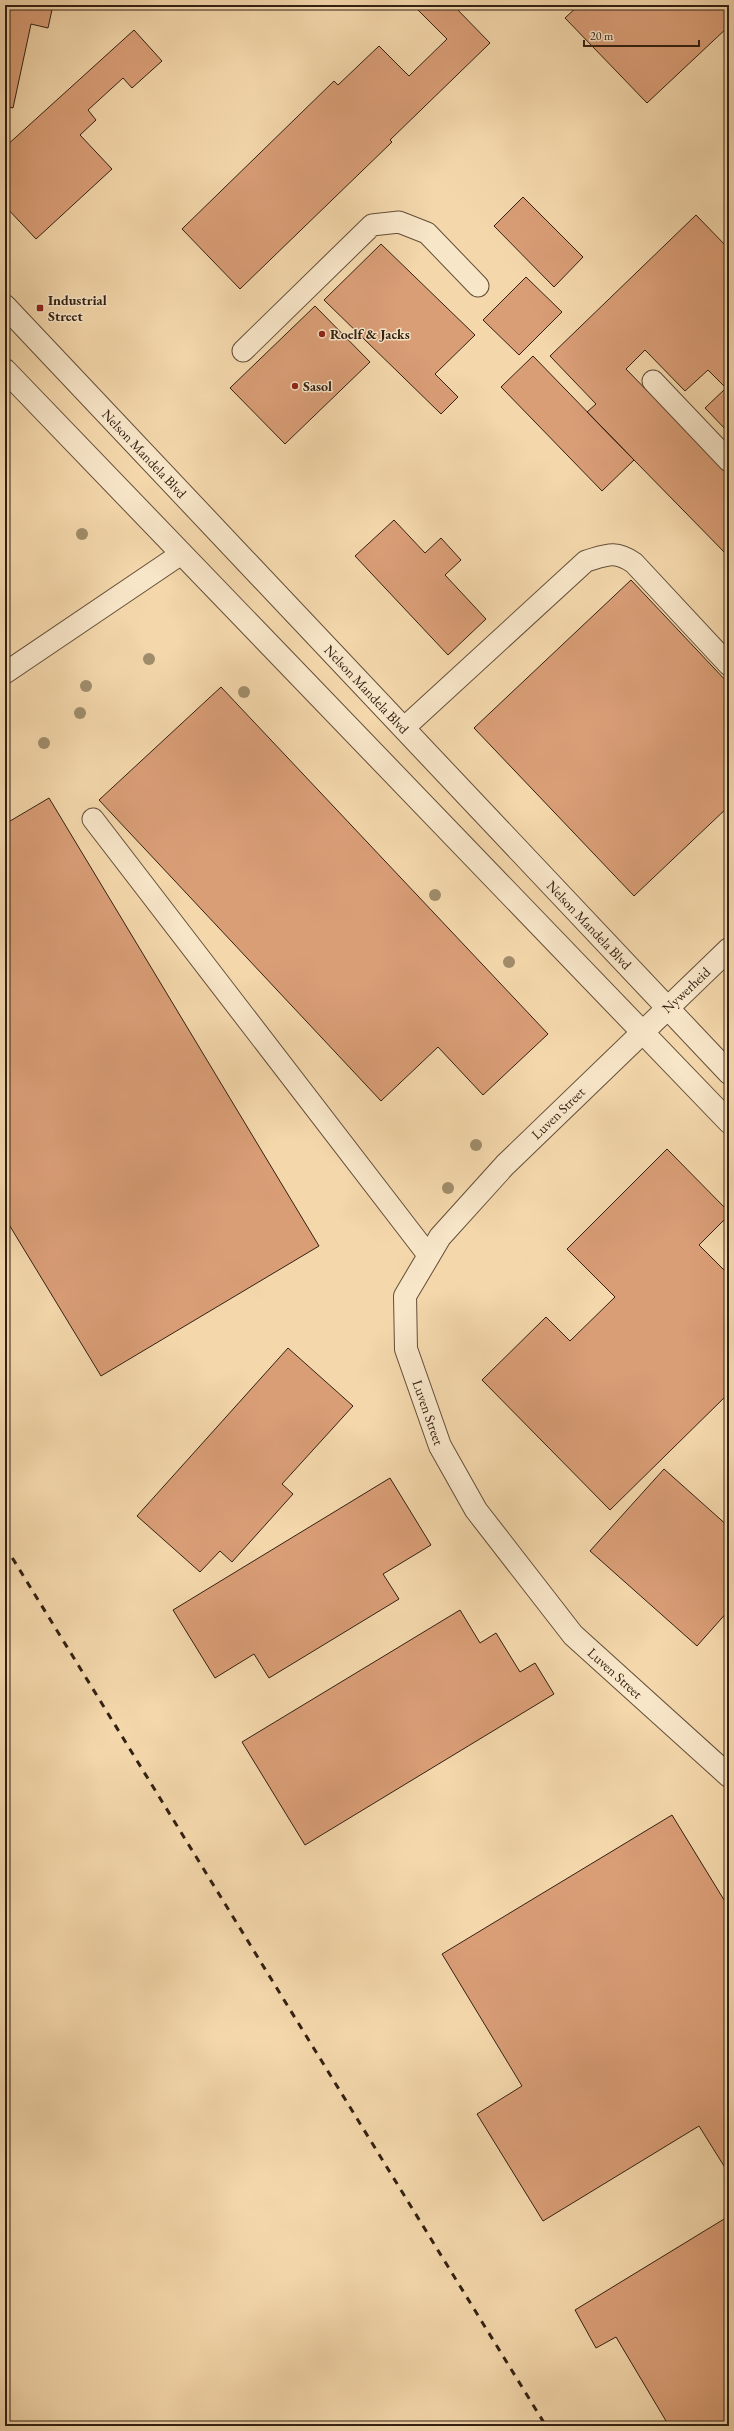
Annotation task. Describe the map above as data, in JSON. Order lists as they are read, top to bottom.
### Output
{
  "streets": {
    "street": ["Nelson Mandela Blvd", "Nywerheid", "Luven Street"]
  },
  "crossings": [
    ["Nelson Mandela Blvd", "Nywerheid"],
    ["Nywerheid", "Luven Street"]
  ],
  "places": {
    "transit": ["Industrial Street"],
    "other": ["Roelf & Jacks", "Sasol"]
  },
  "scale_bar": "20 m"
}
